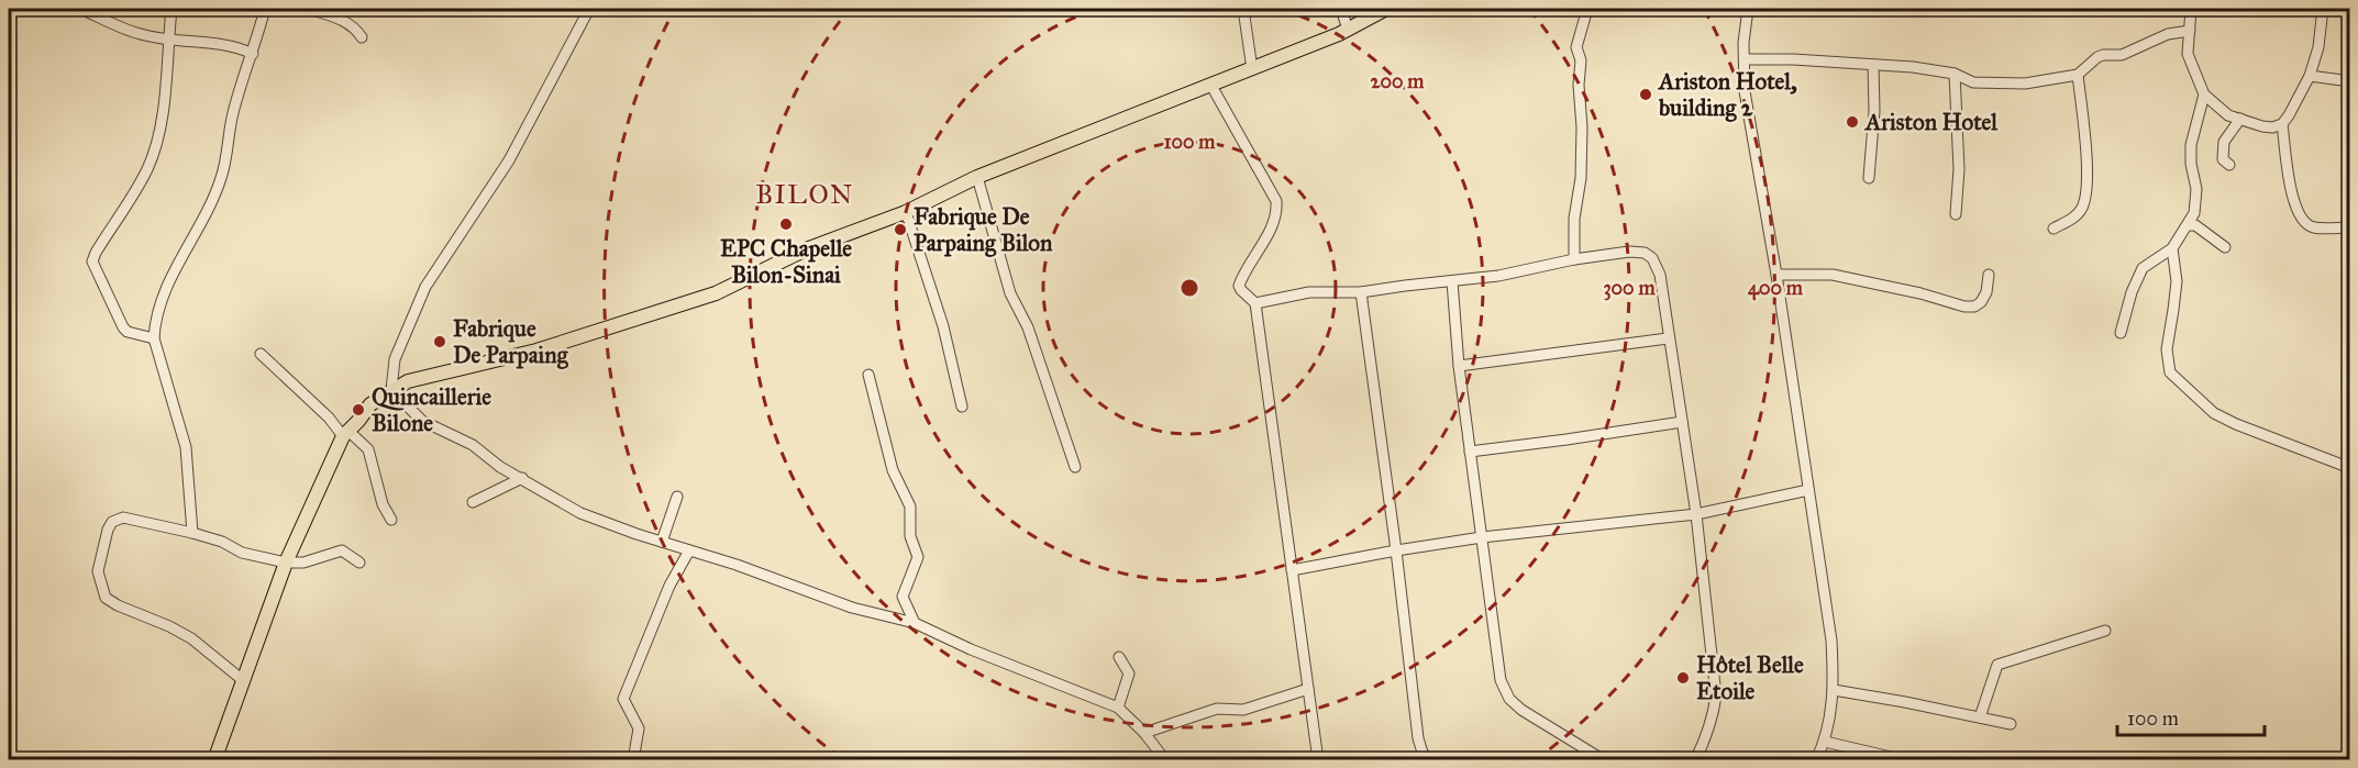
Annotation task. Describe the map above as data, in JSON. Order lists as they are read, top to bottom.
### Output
{
  "districts": ["BILON"],
  "places": [
    "Ariston Hotel, building 2",
    "Ariston Hotel",
    "EPC Chapelle Bilon-Sinai",
    "Fabrique De Parpaing Bilon",
    "Fabrique De Parpaing",
    "Quincaillerie Bilone",
    "Hôtel Belle Etoile"
  ],
  "scale_bar": "100 m",
  "rings": [
    "200 m",
    "100 m",
    "300 m",
    "400 m"
  ]
}
